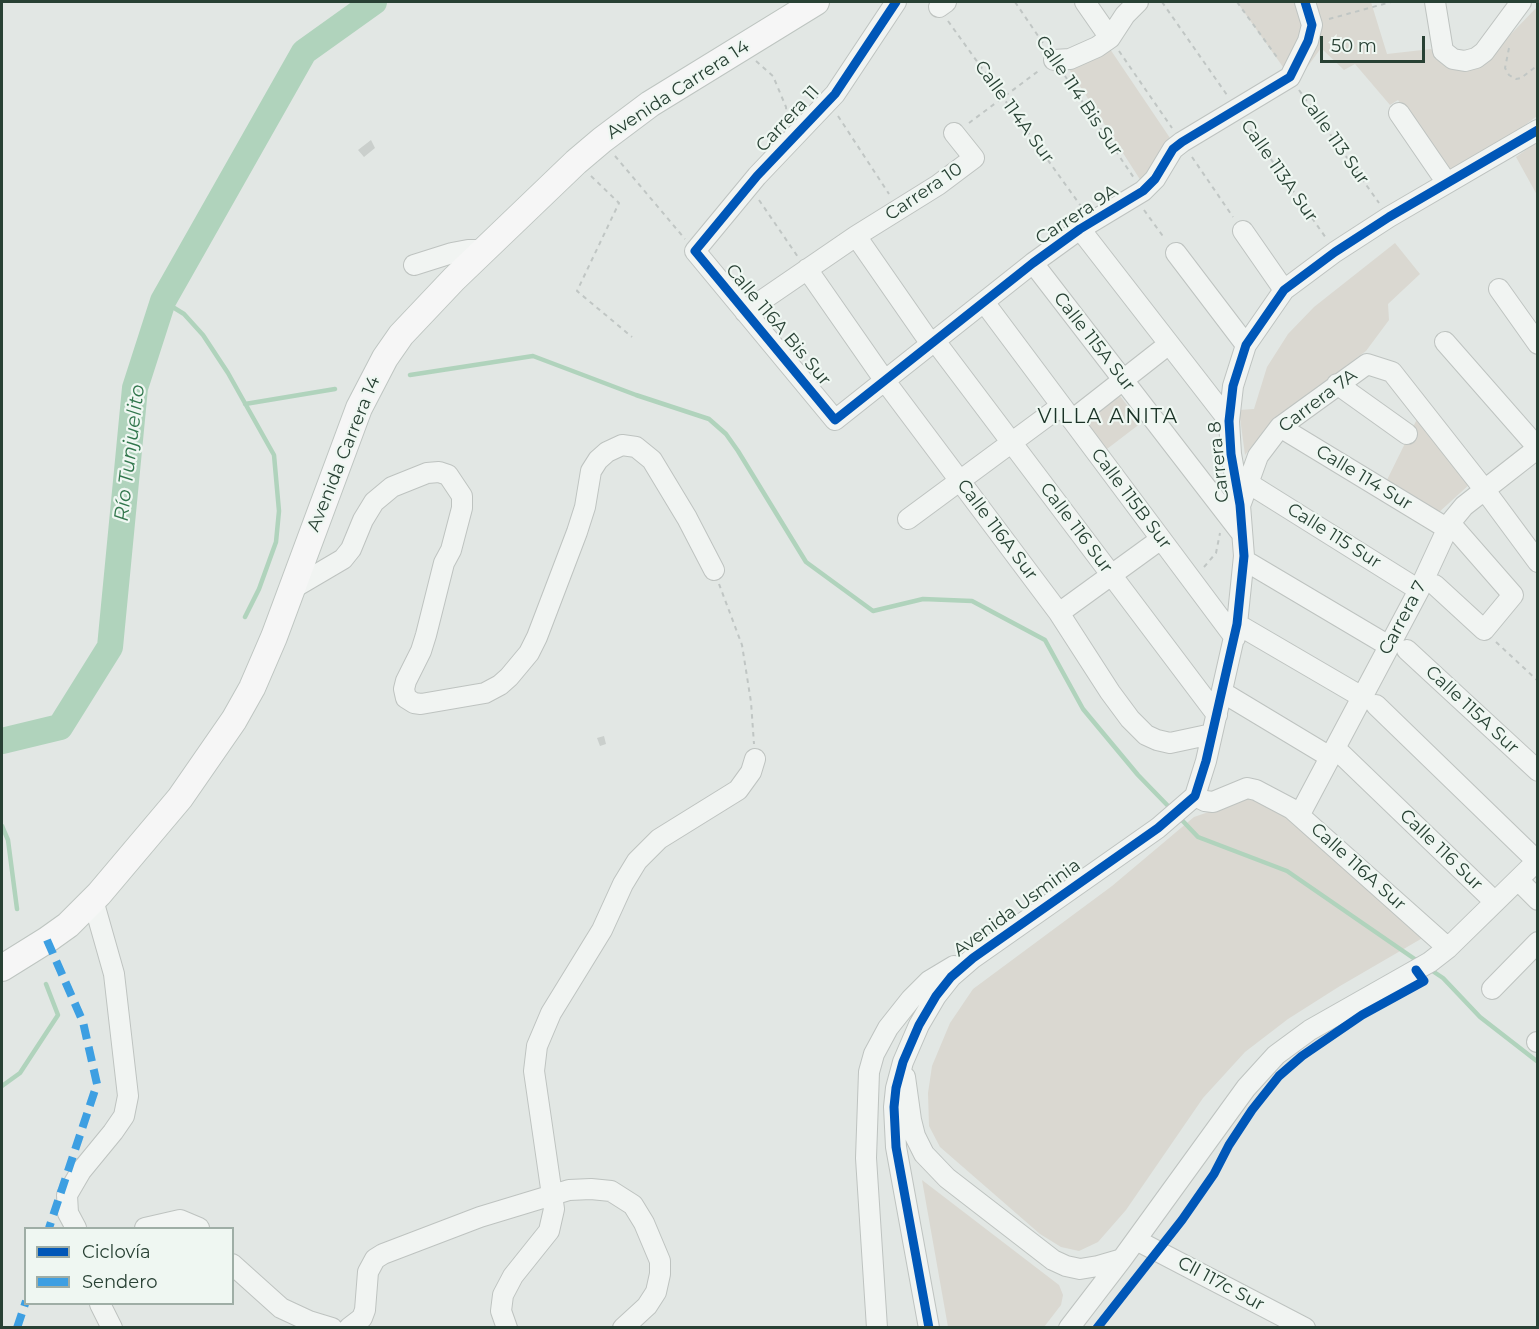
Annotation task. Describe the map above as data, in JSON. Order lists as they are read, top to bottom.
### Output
{
  "streets": {
    "main road": ["Avenida Carrera 14"],
    "street": [
      "Carrera 11",
      "Carrera 10",
      "Carrera 9A",
      "Calle 116A Bis Sur",
      "Calle 115A Sur",
      "Carrera 7A",
      "Carrera 8",
      "Calle 114 Sur",
      "Calle 115B Sur",
      "Calle 116 Sur",
      "Calle 116A Sur",
      "Calle 115 Sur",
      "Carrera 7",
      "Avenida Usminia",
      "Cll 117c Sur"
    ],
    "path": [
      "Calle 114 Bis Sur",
      "Calle 114A Sur",
      "Calle 113 Sur",
      "Calle 113A Sur"
    ]
  },
  "crossings": [
    ["Calle 114 Bis Sur", "Carrera 10"],
    ["Calle 114 Bis Sur", "Carrera 9A"],
    ["Calle 114A Sur", "Carrera 10"],
    ["Calle 114A Sur", "Carrera 9A"],
    ["Carrera 11", "Calle 116A Bis Sur"],
    ["Calle 113 Sur", "Carrera 9A"],
    ["Calle 113 Sur", "Carrera 8"],
    ["Calle 113A Sur", "Carrera 9A"],
    ["Calle 113A Sur", "Carrera 8"],
    ["Carrera 10", "Calle 116A Bis Sur"],
    ["Carrera 10", "Calle 116 Sur"],
    ["Carrera 10", "Calle 116A Sur"],
    ["Carrera 9A", "Calle 116A Bis Sur"],
    ["Carrera 9A", "Calle 115A Sur"],
    ["Carrera 9A", "Calle 115B Sur"],
    ["Carrera 9A", "Calle 116 Sur"],
    ["Carrera 9A", "Calle 116A Sur"],
    ["Calle 115A Sur", "Carrera 7A"],
    ["Calle 115A Sur", "Carrera 8"],
    ["Calle 115A Sur", "Carrera 7"],
    ["Carrera 7A", "Carrera 8"],
    ["Carrera 7A", "Calle 114 Sur"],
    ["Carrera 7A", "Calle 115 Sur"],
    ["Carrera 7A", "Carrera 7"],
    ["Calle 114 Sur", "Calle 115 Sur"],
    ["Calle 114 Sur", "Carrera 7"],
    ["Calle 115B Sur", "Carrera 7"],
    ["Calle 116 Sur", "Calle 116A Sur"],
    ["Calle 116 Sur", "Carrera 7"],
    ["Calle 116A Sur", "Carrera 7"],
    ["Calle 116A Sur", "Avenida Usminia"],
    ["Calle 115 Sur", "Carrera 7"]
  ],
  "districts": ["VILLA ANITA"],
  "water": ["Río Tunjuelito"],
  "legend": ["Ciclovía", "Sendero"],
  "scale_bar": "50 m"
}
